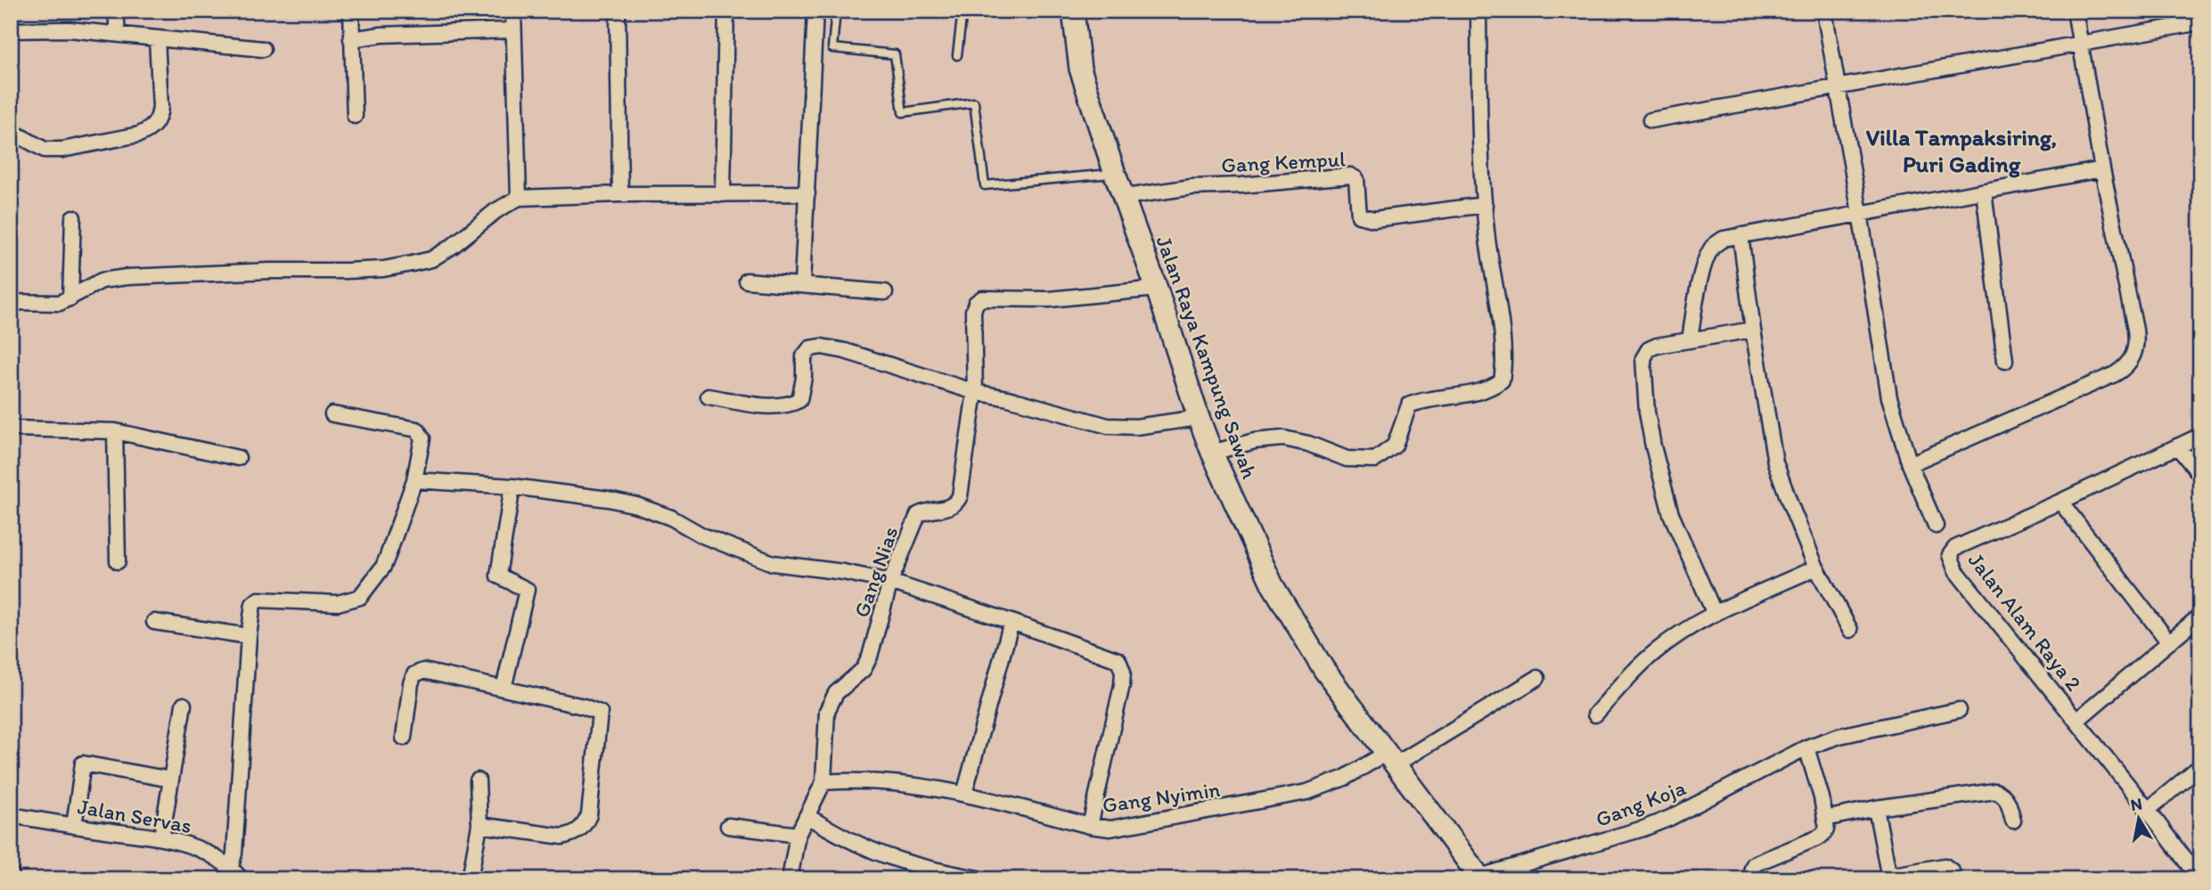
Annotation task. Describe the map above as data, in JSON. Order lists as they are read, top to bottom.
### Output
{
  "streets": {
    "street": [
      "Gang Kempul",
      "Jalan Raya Kampung Sawah",
      "Gang Nias",
      "Jalan Alam Raya 2",
      "Gang Nyimin",
      "Gang Koja",
      "Jalan Servas"
    ]
  },
  "crossings": [
    ["Gang Kempul", "Jalan Raya Kampung Sawah"],
    ["Jalan Raya Kampung Sawah", "Gang Nyimin"],
    ["Jalan Raya Kampung Sawah", "Gang Koja"],
    ["Gang Nias", "Gang Nyimin"]
  ],
  "districts": ["Villa Tampaksiring, Puri Gading"],
  "north": "top"
}
